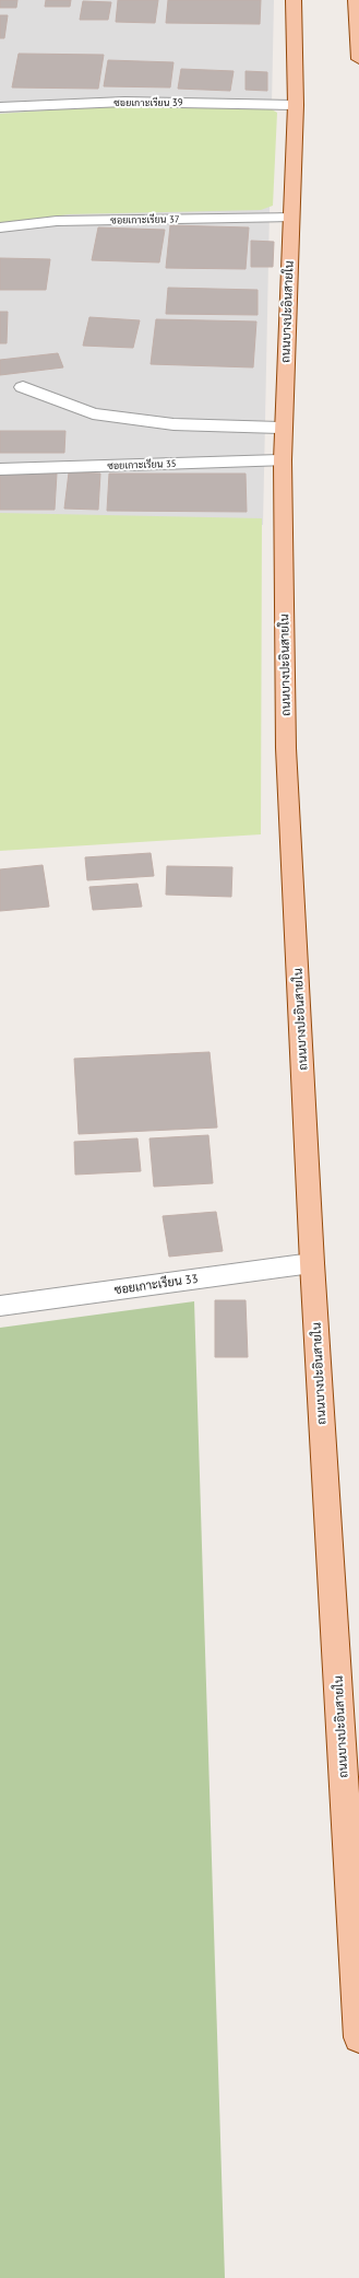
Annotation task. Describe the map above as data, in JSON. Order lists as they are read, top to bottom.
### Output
{
  "streets": {
    "main road": ["ถนนบางปะอินสายใน"],
    "street": [
      "ซอยเกาะเรียน 39",
      "ซอยเกาะเรียน 37",
      "ซอยเกาะเรียน 35",
      "ซอยเกาะเรียน 33"
    ]
  },
  "crossings": [
    ["ซอยเกาะเรียน 39", "ถนนบางปะอินสายใน"],
    ["ซอยเกาะเรียน 37", "ถนนบางปะอินสายใน"],
    ["ถนนบางปะอินสายใน", "ซอยเกาะเรียน 35"],
    ["ถนนบางปะอินสายใน", "ซอยเกาะเรียน 33"]
  ]
}
